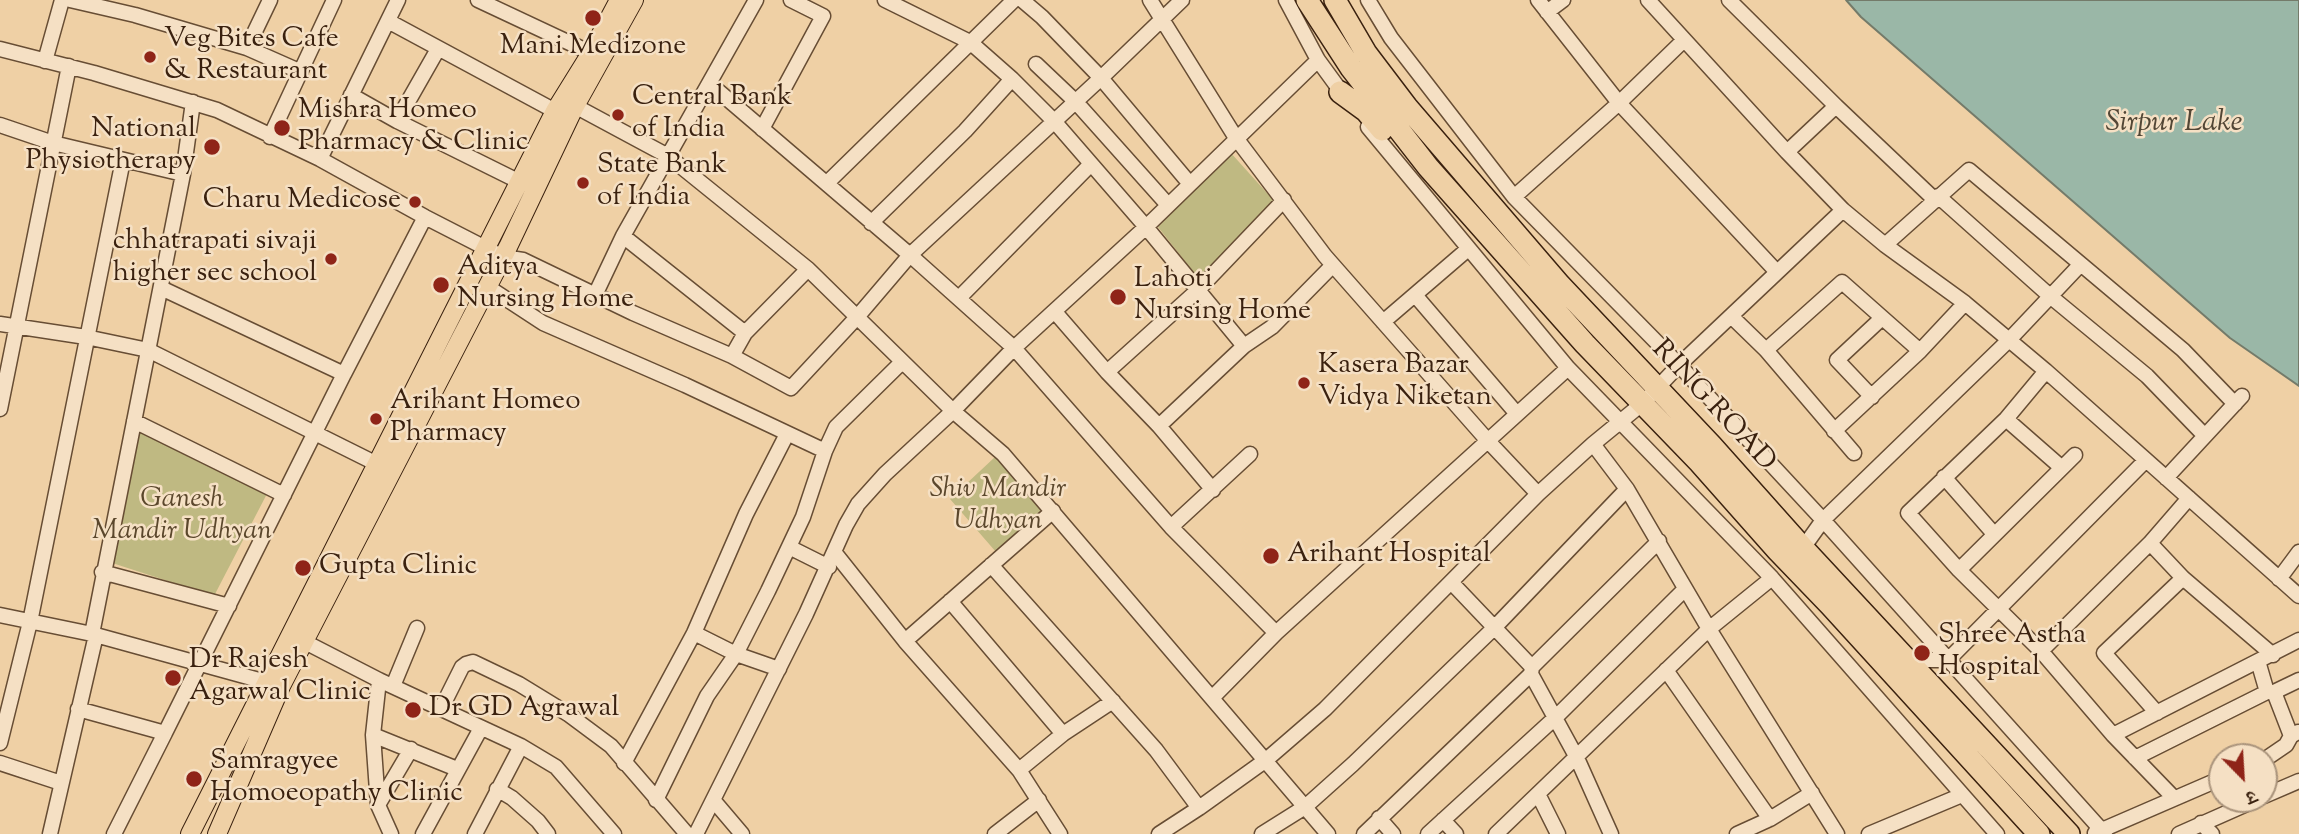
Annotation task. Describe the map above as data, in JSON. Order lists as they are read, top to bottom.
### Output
{
  "streets": {
    "highway": ["RING ROAD"]
  },
  "water": ["Sirpur Lake"],
  "parks": ["Shiv Mandir Udhyan", "Ganesh Mandir Udhyan"],
  "places": [
    "Mani Medizone",
    "Veg Bites Cafe & Restaurant",
    "Central Bank of India",
    "Mishra Homeo Pharmacy & Clinic",
    "National Physiotherapy",
    "State Bank of India",
    "Charu Medicose",
    "chhatrapati sivaji higher sec school",
    "Aditya Nursing Home",
    "Lahoti Nursing Home",
    "Kasera Bazar Vidya Niketan",
    "Arihant Homeo Pharmacy",
    "Arihant Hospital",
    "Gupta Clinic",
    "Shree Astha Hospital",
    "Dr Rajesh Agarwal Clinic",
    "Dr GD Agrawal",
    "Samragyee Homoeopathy Clinic"
  ],
  "north": "bottom right"
}
